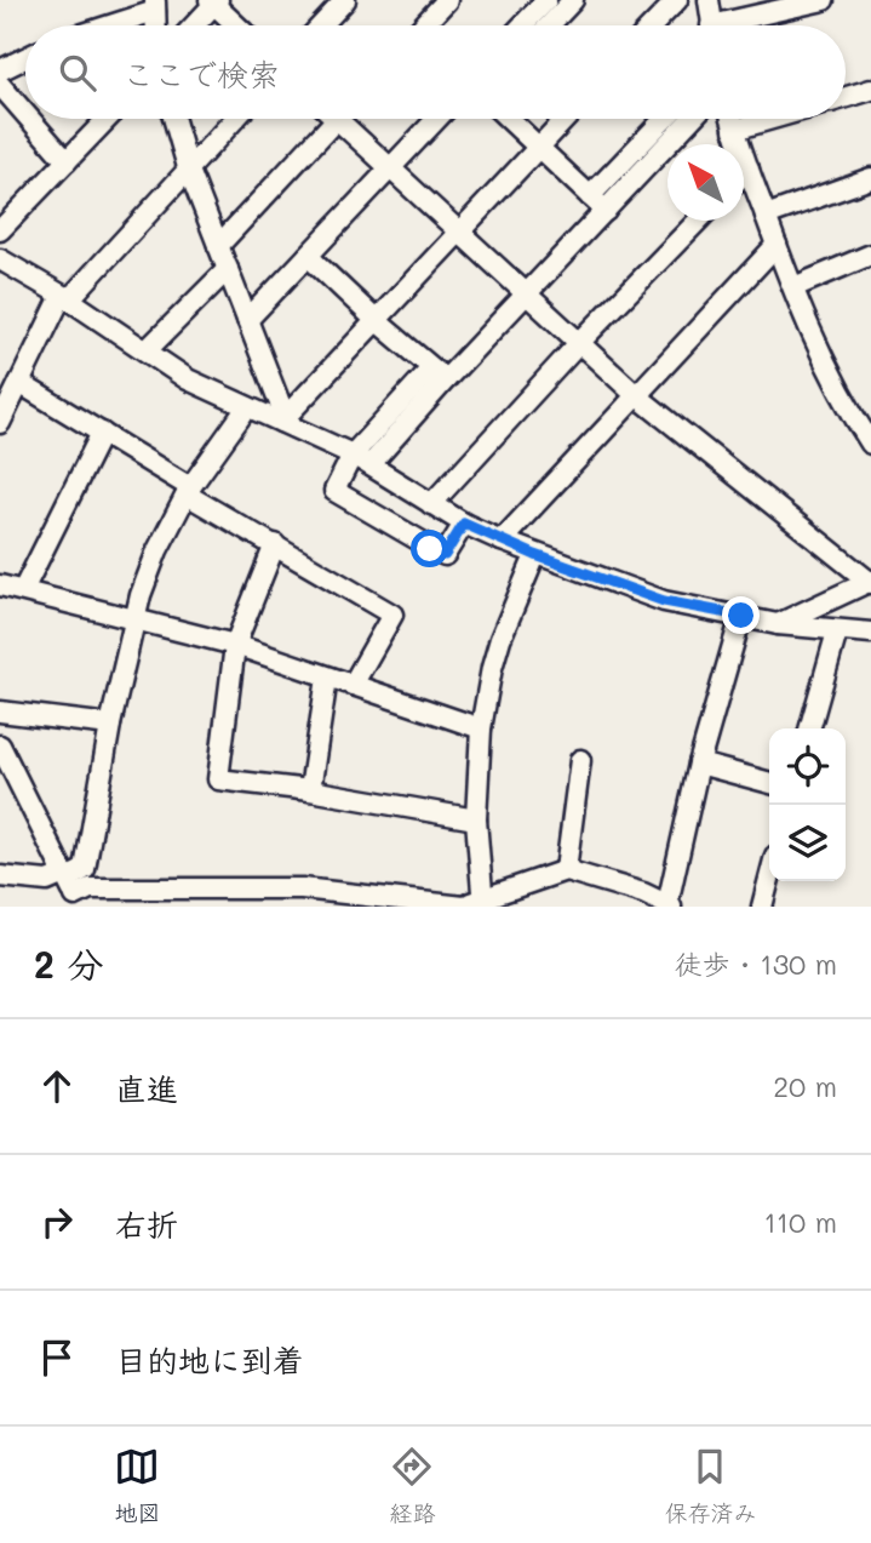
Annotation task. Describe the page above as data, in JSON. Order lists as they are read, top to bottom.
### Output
{
  "north": "top left",
  "page": {
    "search": "ここで検索",
    "heading": ["2 分", "徒歩 · 130 m"],
    "list": [
      ["直進", "20 m"],
      ["右折", "110 m"],
      "目的地に到着"
    ],
    "nav": ["地図", "経路", "保存済み"]
  }
}
